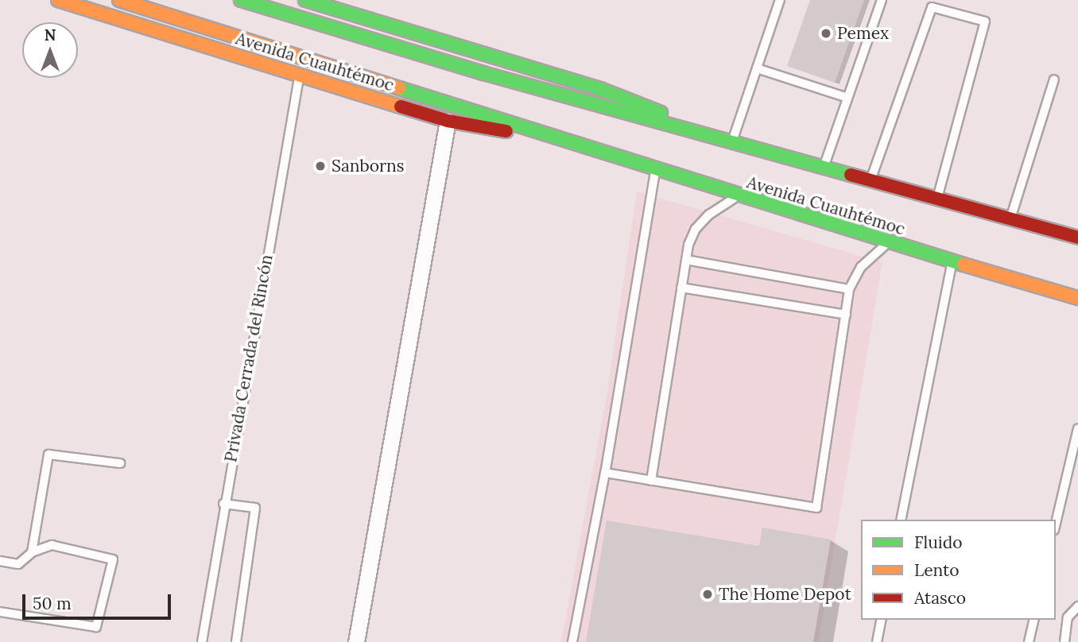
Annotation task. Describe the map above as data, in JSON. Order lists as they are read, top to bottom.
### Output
{
  "streets": {
    "main road": ["Avenida Cuauhtémoc"],
    "lane": ["Privada Cerrada del Rincón"]
  },
  "crossings": [
    ["Avenida Cuauhtémoc", "Privada Cerrada del Rincón"]
  ],
  "places": ["Pemex", "Sanborns", "The Home Depot"],
  "legend": ["Fluido", "Lento", "Atasco"],
  "scale_bar": "50 m",
  "north": "top"
}
